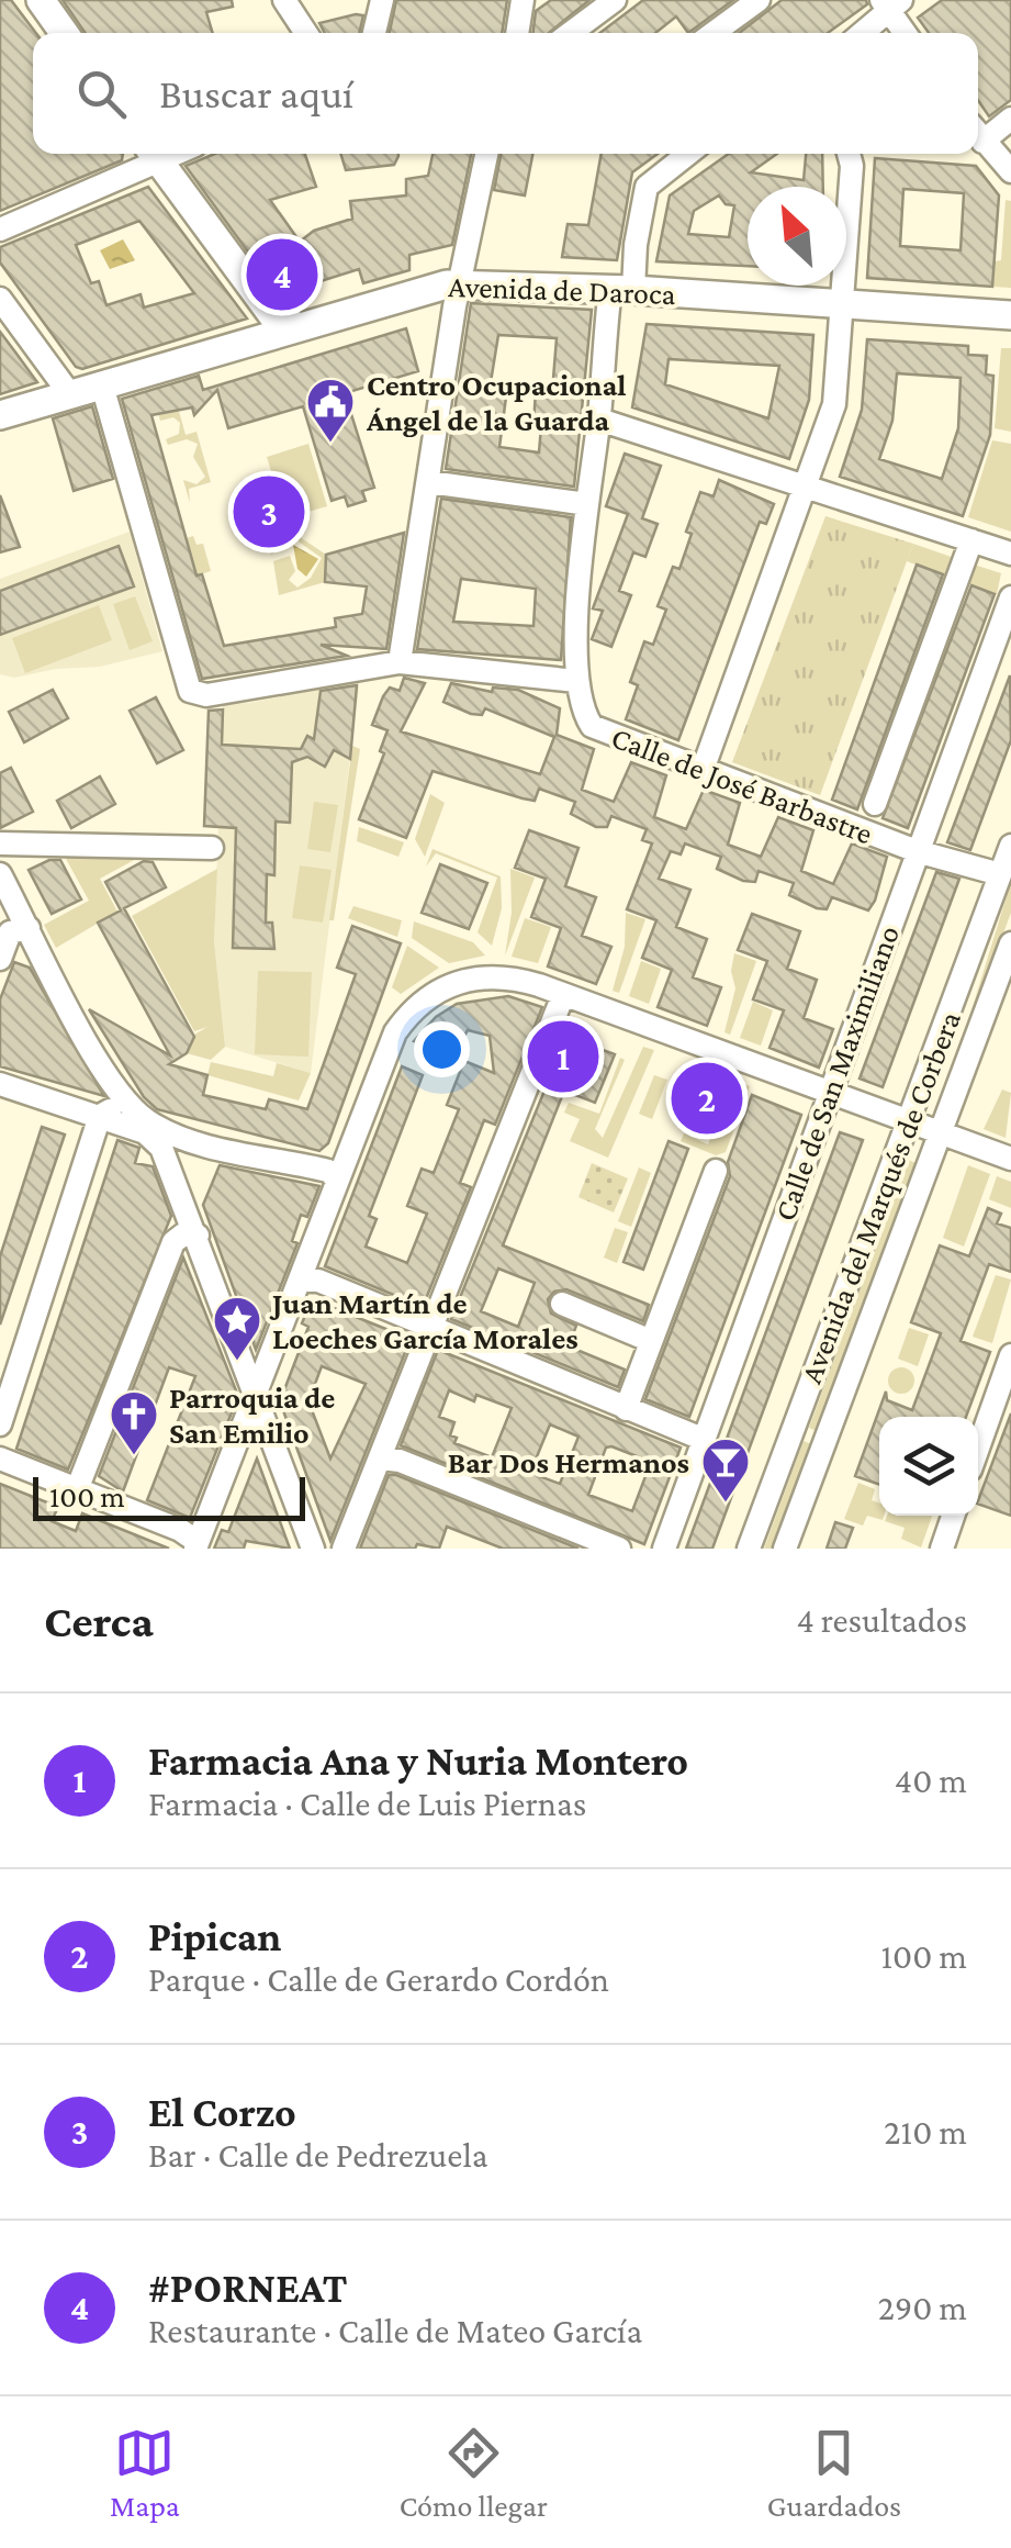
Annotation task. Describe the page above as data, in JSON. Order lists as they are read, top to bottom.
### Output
{
  "streets": {
    "main road": ["Avenida de Daroca"],
    "street": ["Calle de José Barbastre", "Calle de San Maximiliano", "Avenida del Marqués de Corbera"]
  },
  "crossings": [
    ["Avenida de Daroca", "Calle de José Barbastre"],
    ["Calle de José Barbastre", "Calle de San Maximiliano"],
    ["Calle de José Barbastre", "Avenida del Marqués de Corbera"]
  ],
  "places": {
    "public building": ["Centro Ocupacional Ángel de la Guarda"],
    "place": ["Juan Martín de Loeches García Morales"],
    "church": ["Parroquia de San Emilio"],
    "bar": ["Bar Dos Hermanos"]
  },
  "scale_bar": "100 m",
  "north": "top left",
  "page": {
    "search": "Buscar aquí",
    "pins": [
      "4",
      "3",
      "1",
      "2"
    ],
    "scale": "100 m",
    "heading": ["Cerca", "4 resultados"],
    "list": [
      {
        "mark": "1",
        "name": "Farmacia Ana y Nuria Montero",
        "note": "Farmacia · Calle de Luis Piernas",
        "value": "40 m"
      },
      {
        "mark": "2",
        "name": "Pipican",
        "note": "Parque · Calle de Gerardo Cordón",
        "value": "100 m"
      },
      {
        "mark": "3",
        "name": "El Corzo",
        "note": "Bar · Calle de Pedrezuela",
        "value": "210 m"
      },
      {
        "mark": "4",
        "name": "#PORNEAT",
        "note": "Restaurante · Calle de Mateo García",
        "value": "290 m"
      }
    ],
    "nav": ["Mapa", "Cómo llegar", "Guardados"]
  }
}
